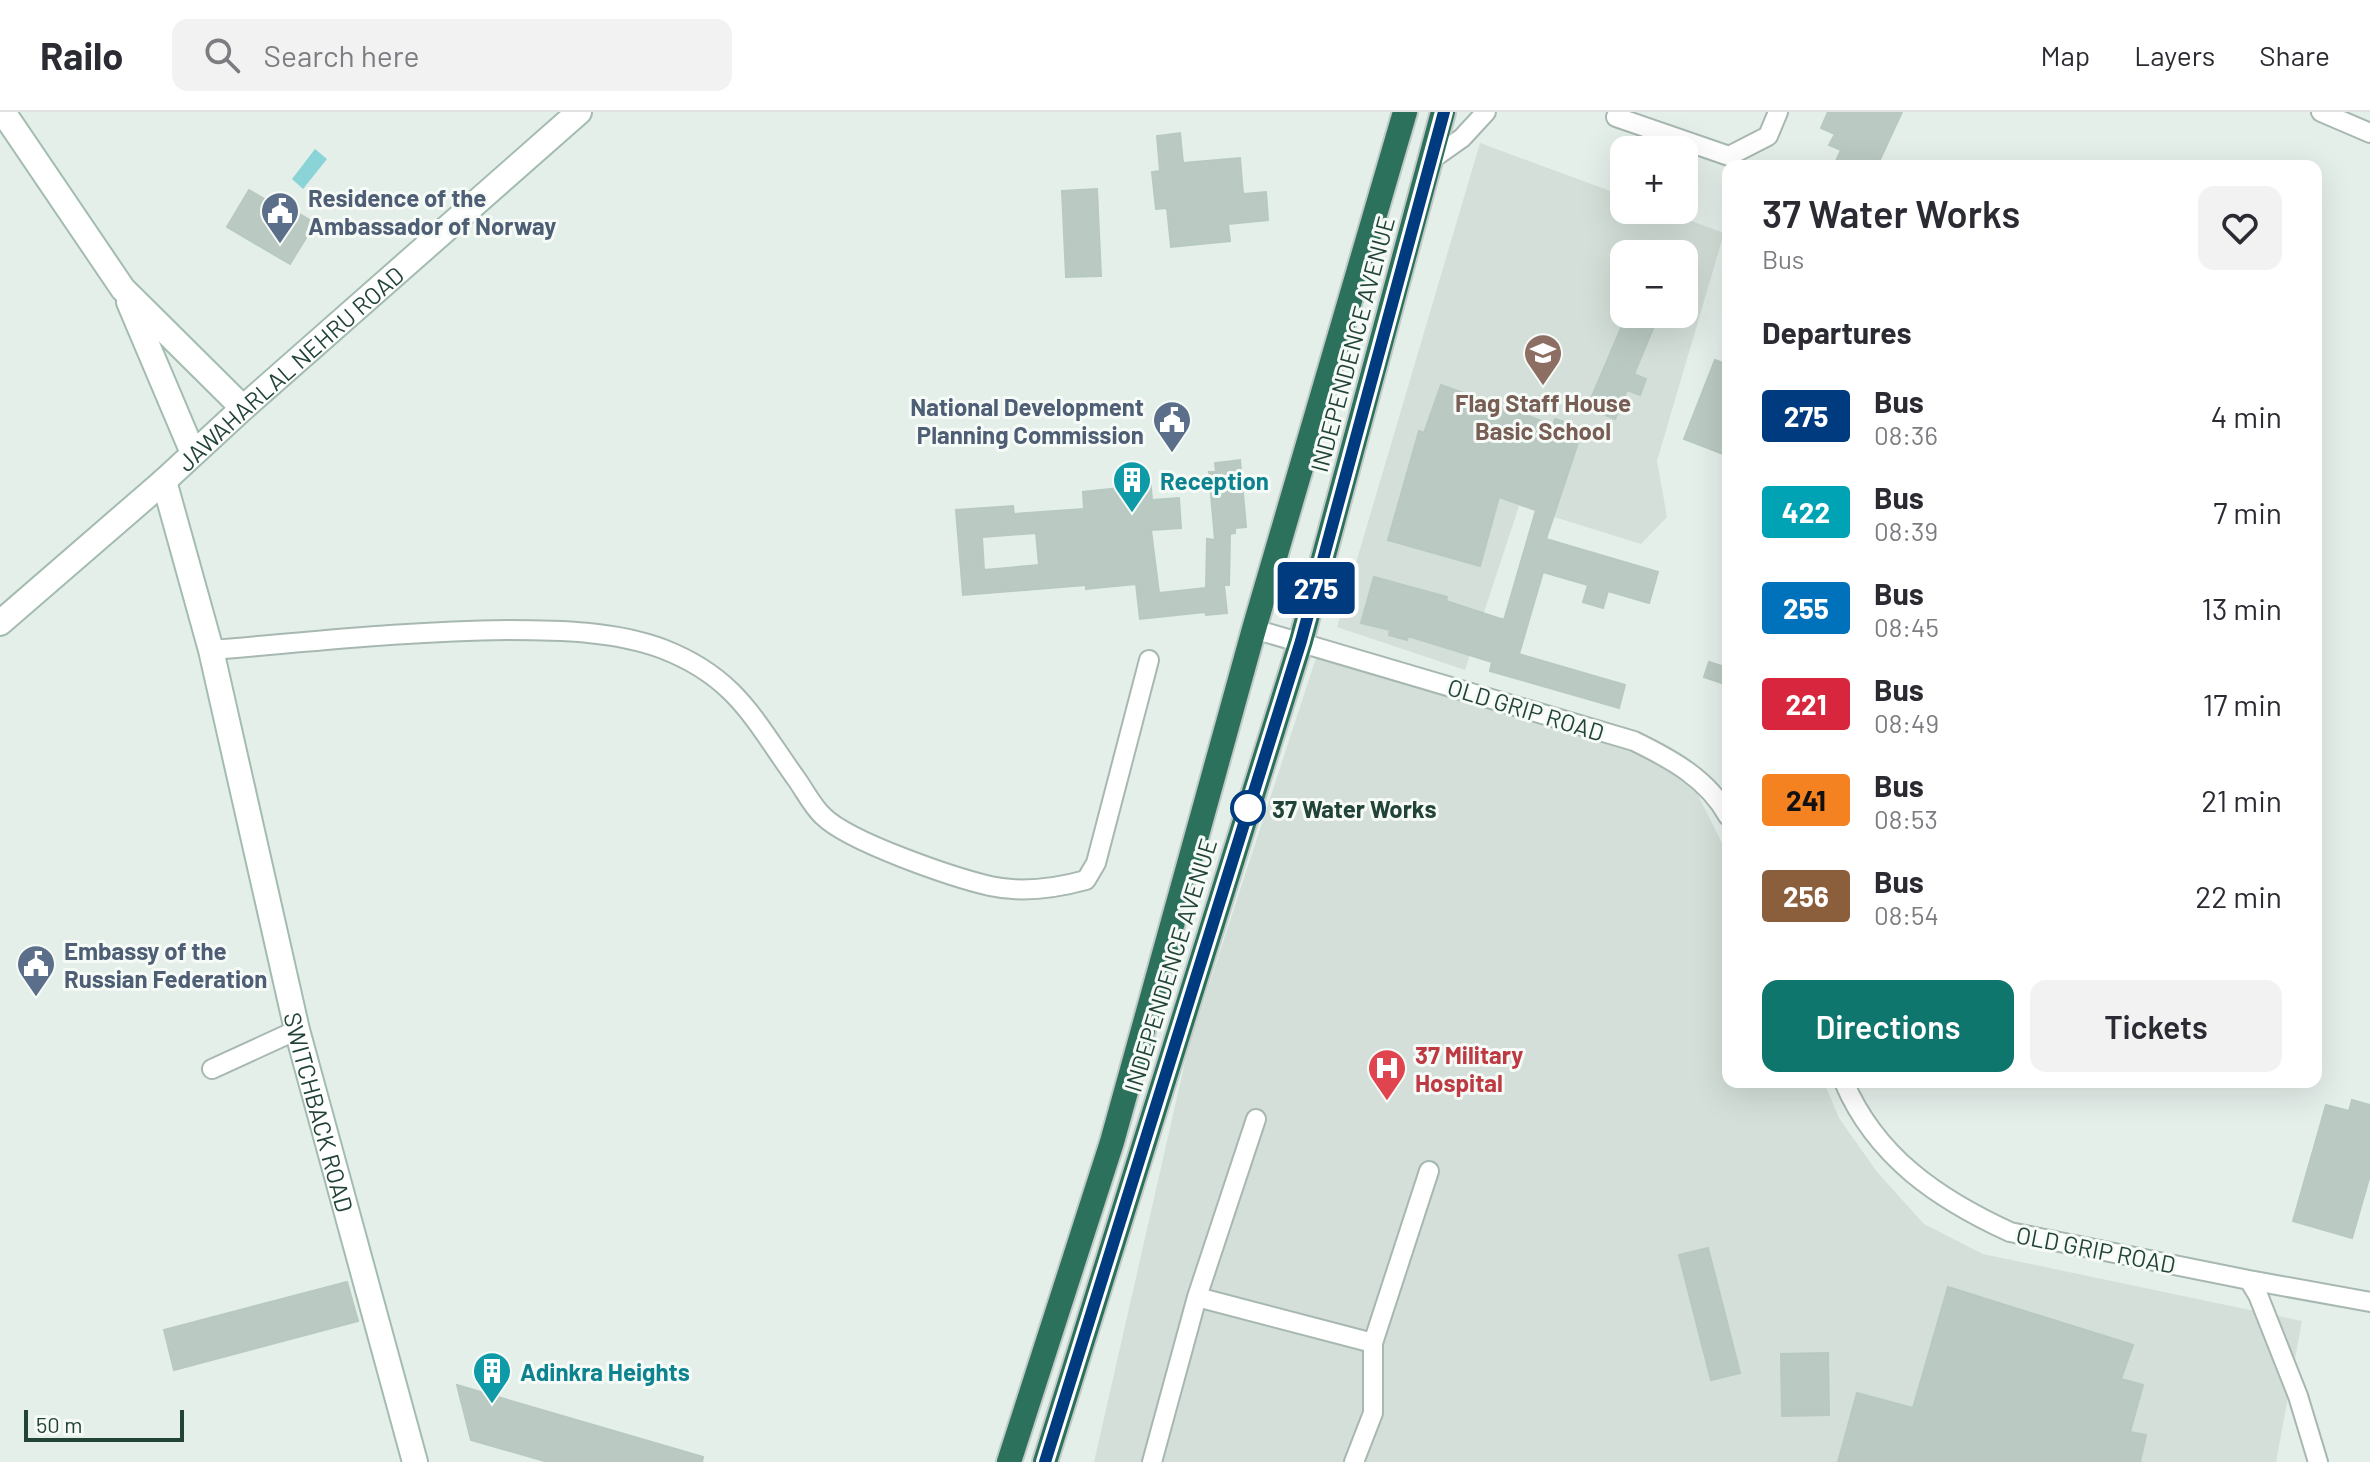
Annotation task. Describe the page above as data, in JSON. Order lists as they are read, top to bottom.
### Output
{
  "streets": {
    "highway": ["INDEPENDENCE AVENUE"],
    "street": ["JAWAHARLAL NEHRU ROAD", "OLD GRIP ROAD", "SWITCHBACK ROAD"]
  },
  "crossings": [
    ["INDEPENDENCE AVENUE", "OLD GRIP ROAD"],
    ["JAWAHARLAL NEHRU ROAD", "SWITCHBACK ROAD"]
  ],
  "places": {
    "public building": ["Residence of the Ambassador of Norway", "National Development Planning Commission", "Embassy of the Russian Federation"],
    "school or university": ["Flag Staff House Basic School"],
    "building": ["Reception", "Adinkra Heights"],
    "other": ["37 Water Works"],
    "hospital": ["37 Military Hospital"]
  },
  "lines": ["bus line 275"],
  "scale_bar": "50 m",
  "page": {
    "header": "Railo",
    "search": "Search here",
    "nav": ["Map", "Layers", "Share"],
    "on_map": "275",
    "map_buttons": ["+", "−"],
    "heading": [
      ["37 Water Works", "Bus"],
      "Departures"
    ],
    "list": [
      {
        "mark": "275",
        "name": "Bus",
        "note": "08:36",
        "value": "4 min"
      },
      {
        "mark": "422",
        "name": "Bus",
        "note": "08:39",
        "value": "7 min"
      },
      {
        "mark": "255",
        "name": "Bus",
        "note": "08:45",
        "value": "13 min"
      },
      {
        "mark": "221",
        "name": "Bus",
        "note": "08:49",
        "value": "17 min"
      },
      {
        "mark": "241",
        "name": "Bus",
        "note": "08:53",
        "value": "21 min"
      },
      {
        "mark": "256",
        "name": "Bus",
        "note": "08:54",
        "value": "22 min"
      }
    ],
    "buttons": ["Directions", "Tickets"],
    "scale": "50 m"
  }
}
